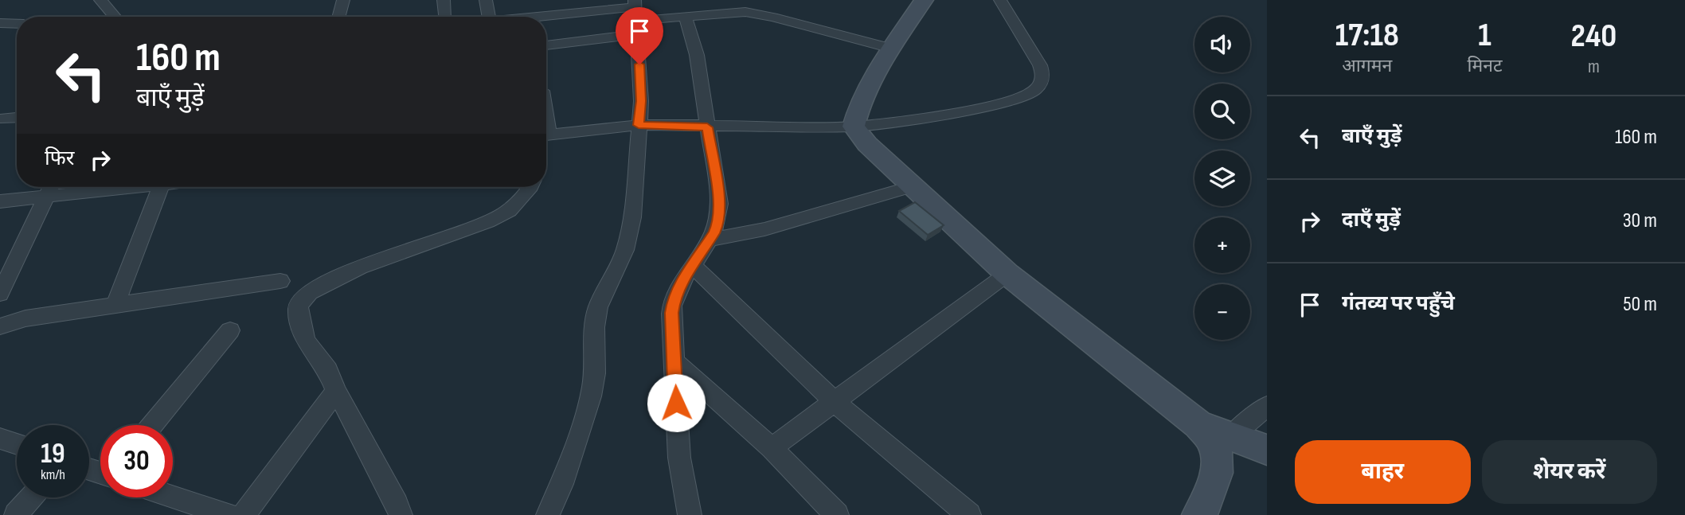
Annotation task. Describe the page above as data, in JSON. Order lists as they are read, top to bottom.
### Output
{
  "page": {
    "eta": [
      "17:18",
      "आगमन",
      "1",
      "मिनट",
      "240",
      "m"
    ],
    "map_buttons": ["+", "−"],
    "turn": ["160 m", "बाएँ मुड़ें"],
    "list": [
      {
        "name": "बाएँ मुड़ें",
        "value": "160 m"
      },
      {
        "name": "दाएँ मुड़ें",
        "value": "30 m"
      },
      {
        "name": "गंतव्य पर पहुँचे",
        "value": "50 m"
      }
    ],
    "then": "फिर",
    "speed": "19 km/h",
    "limit": "30",
    "buttons": ["बाहर", "शेयर करें"]
  }
}
